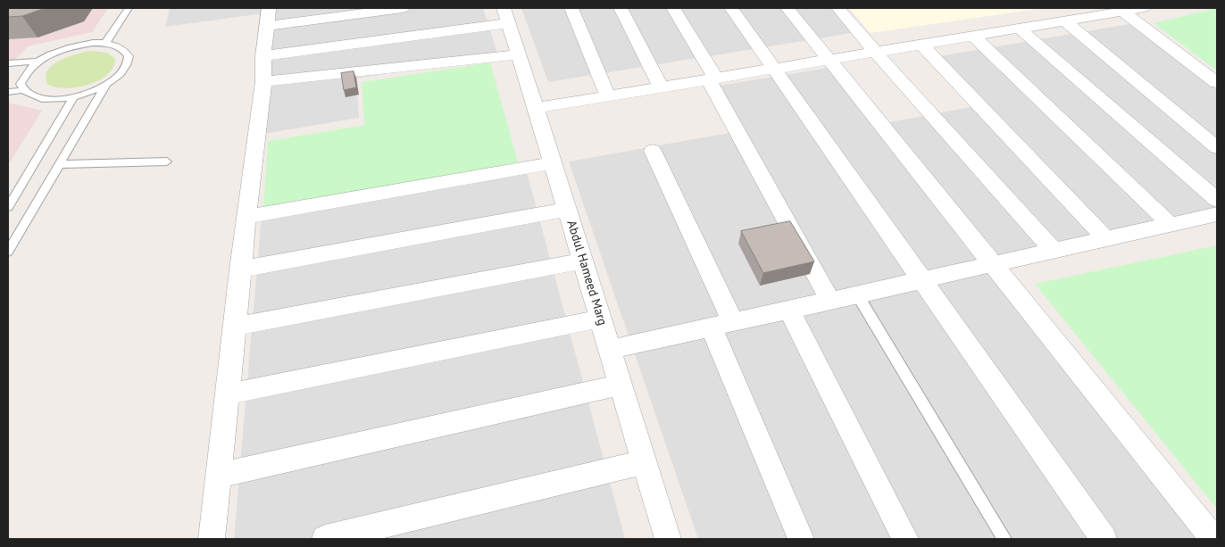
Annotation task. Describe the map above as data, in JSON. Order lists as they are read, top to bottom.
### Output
{
  "streets": {
    "street": ["Abdul Hameed Marg"]
  }
}
